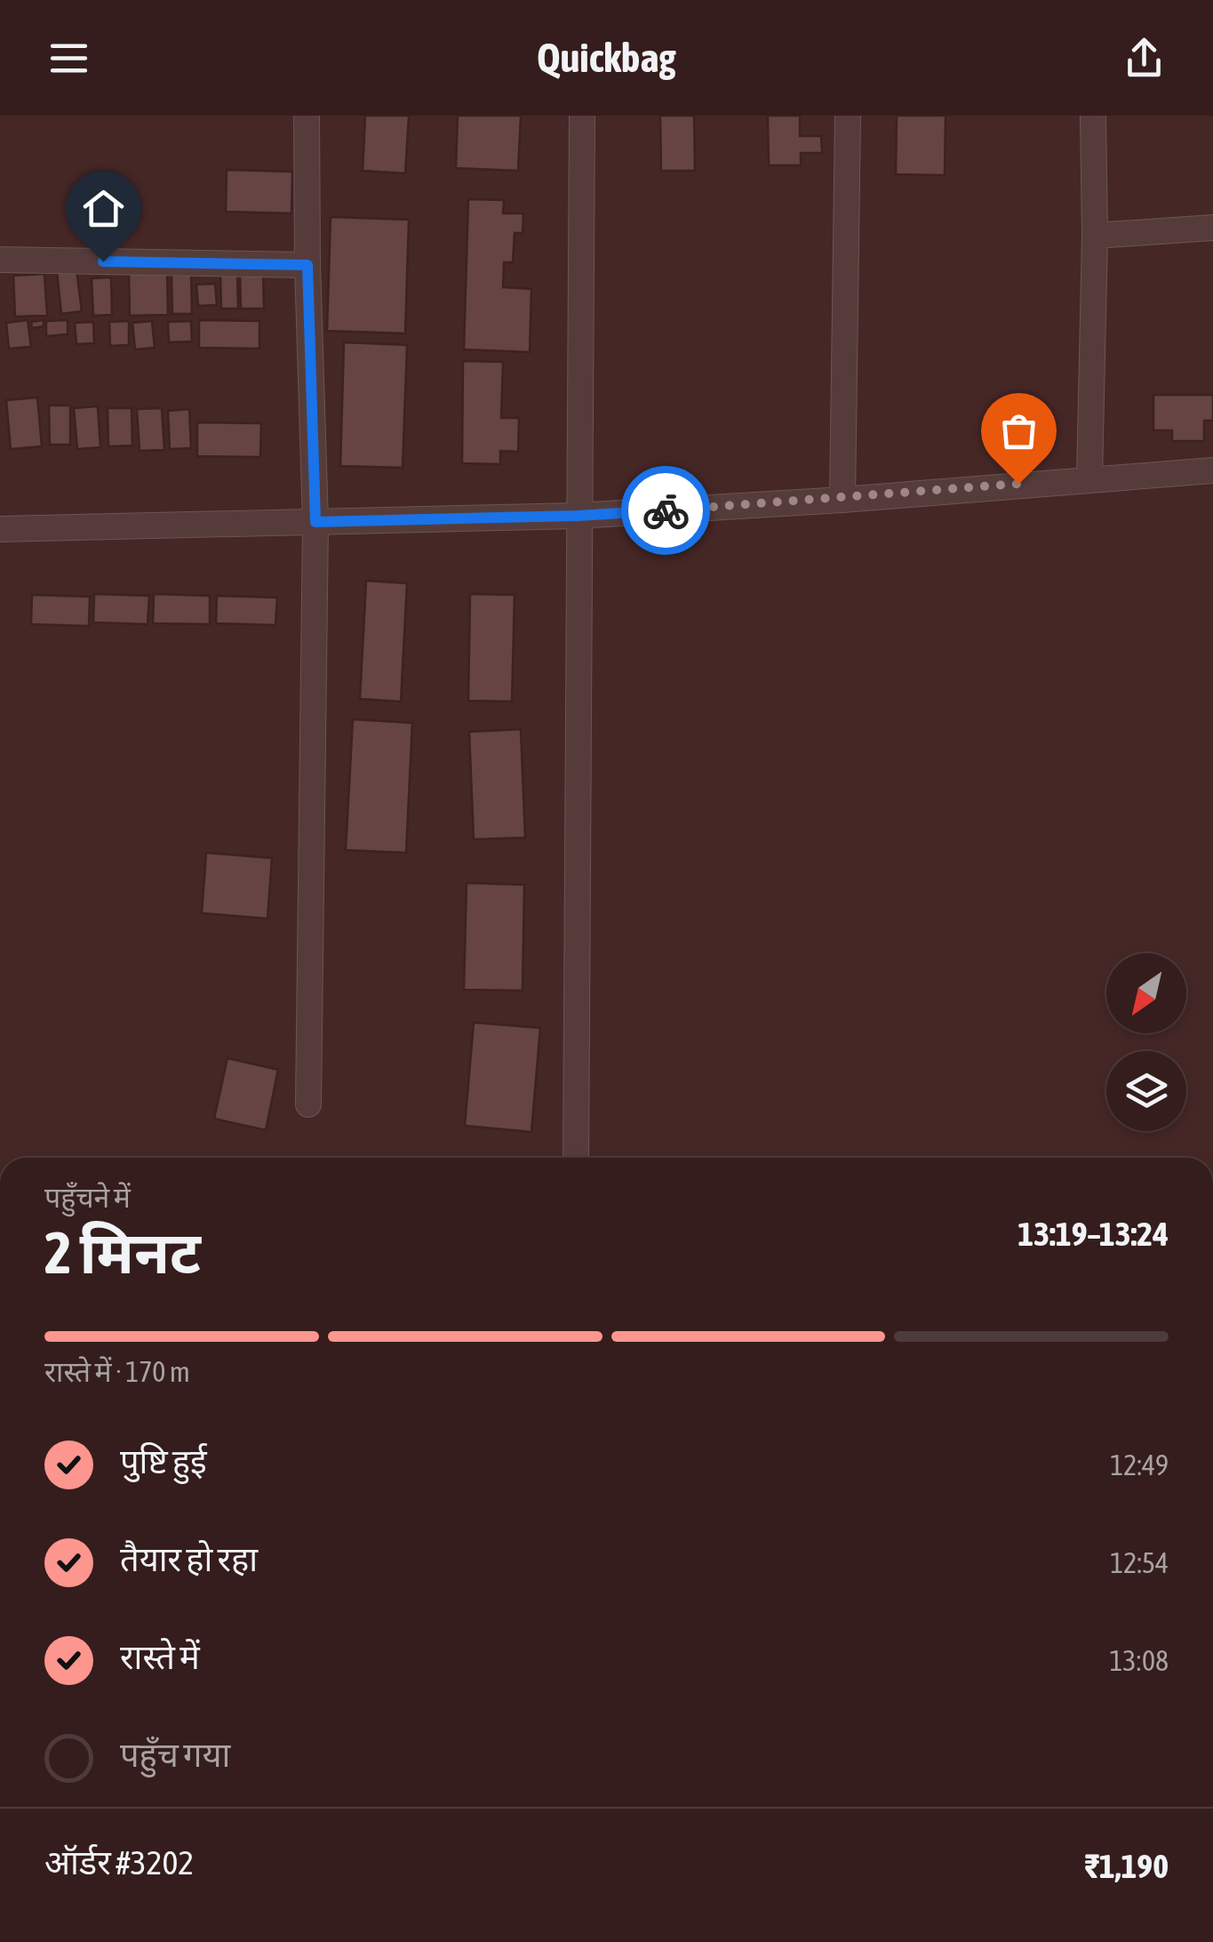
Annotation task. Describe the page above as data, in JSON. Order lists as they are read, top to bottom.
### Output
{
  "north": "bottom left",
  "page": {
    "header": "Quickbag",
    "heading": ["2 मिनट", "पहुँचने में", "13:19–13:24"],
    "panel": ["ऑर्डर #3202", "₹1,190"],
    "bar": "रास्ते में · 170 m",
    "list": [
      ["पुष्टि हुई", "12:49"],
      ["तैयार हो रहा", "12:54"],
      ["रास्ते में", "13:08"],
      "पहुँच गया"
    ]
  }
}
